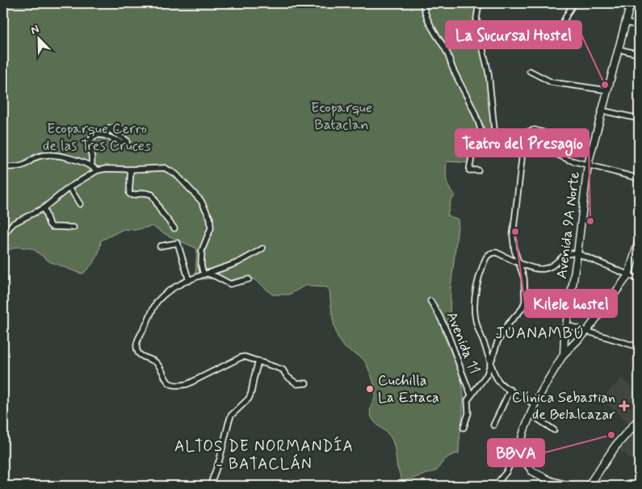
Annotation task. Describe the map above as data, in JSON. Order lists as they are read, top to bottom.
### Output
{
  "streets": {
    "street": ["Avenida 9A Norte", "Avenida 11"]
  },
  "crossings": [
    ["Avenida 9A Norte", "Avenida 11"]
  ],
  "districts": ["JUANAMBÚ", "ALTOS DE NORMANDÍA - BATACLÁN"],
  "parks": ["Ecoparque Bataclan", "Ecoparque Cerro de las Tres Cruces"],
  "places": {
    "other": [
      "La Sucursal Hostel",
      "Teatro del Presagio",
      "Kilele hostel",
      "Cuchilla La Estaca",
      "BBVA"
    ],
    "health": ["Clínica Sebastian de Belalcazar"]
  },
  "north": "top left"
}
